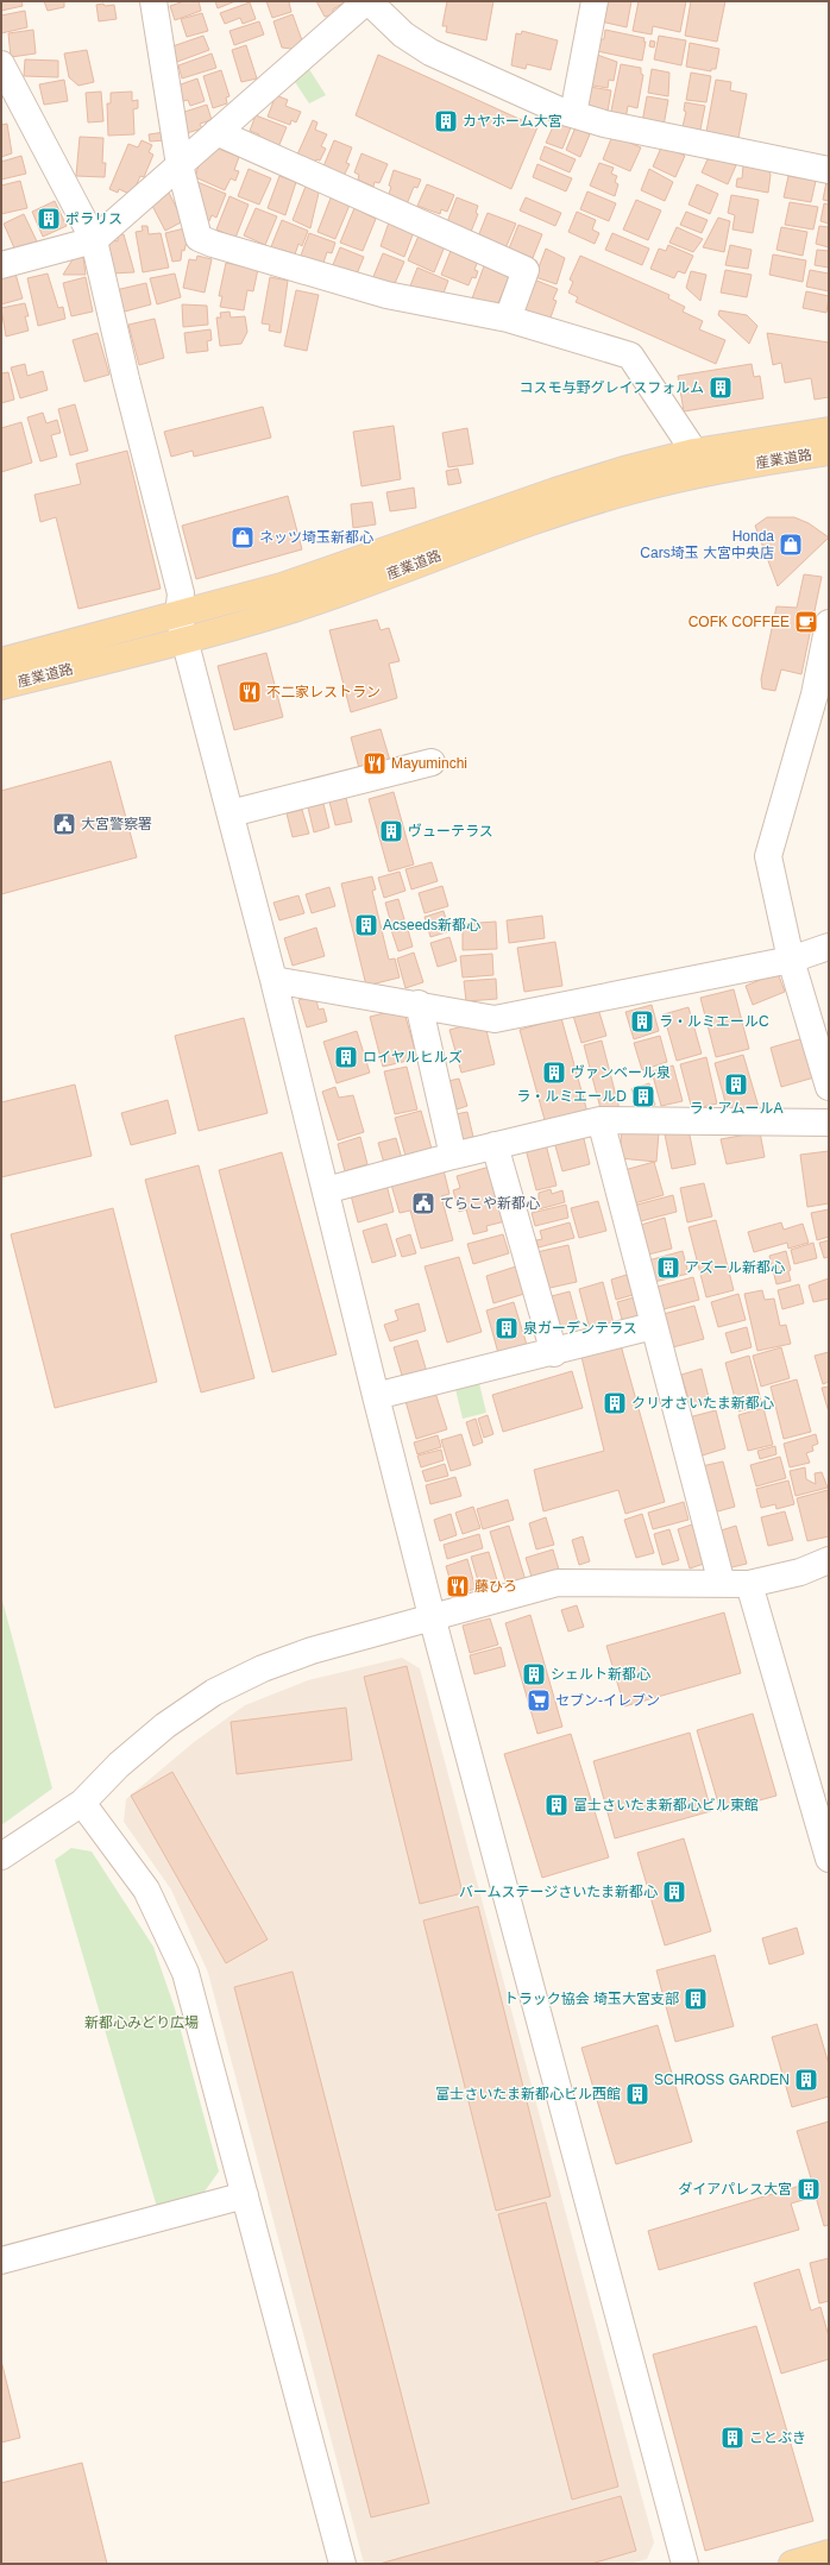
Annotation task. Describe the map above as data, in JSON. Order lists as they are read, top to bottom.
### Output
{
  "streets": {
    "main road": ["産業道路"]
  },
  "parks": ["新都心みどり広場"],
  "places": {
    "building": [
      "カヤホーム大宮",
      "ポラリス",
      "コスモ与野グレイスフォルム",
      "ヴューテラス",
      "Acseeds新都心",
      "ラ・ルミエールC",
      "ロイヤルヒルズ",
      "ヴァンベール泉",
      "ラ・アムールA",
      "ラ・ルミエールD",
      "アズール新都心",
      "泉ガーデンテラス",
      "クリオさいたま新都心",
      "シェルト新都心",
      "富士さいたま新都心ビル東館",
      "バームステージさいたま新都心",
      "トラック協会 埼玉大宮支部",
      "SCHROSS GARDEN",
      "富士さいたま新都心ビル西館",
      "ダイアパレス大宮",
      "ことぶき"
    ],
    "shop": ["ネッツ埼玉新都心", "Honda Cars埼玉 大宮中央店"],
    "cafe": ["COFK COFFEE"],
    "restaurant": ["不二家レストラン", "Mayuminchi", "藤ひろ"],
    "public building": ["大宮警察署", "てらこや新都心"],
    "supermarket": ["セブン-イレブン"]
  }
}
